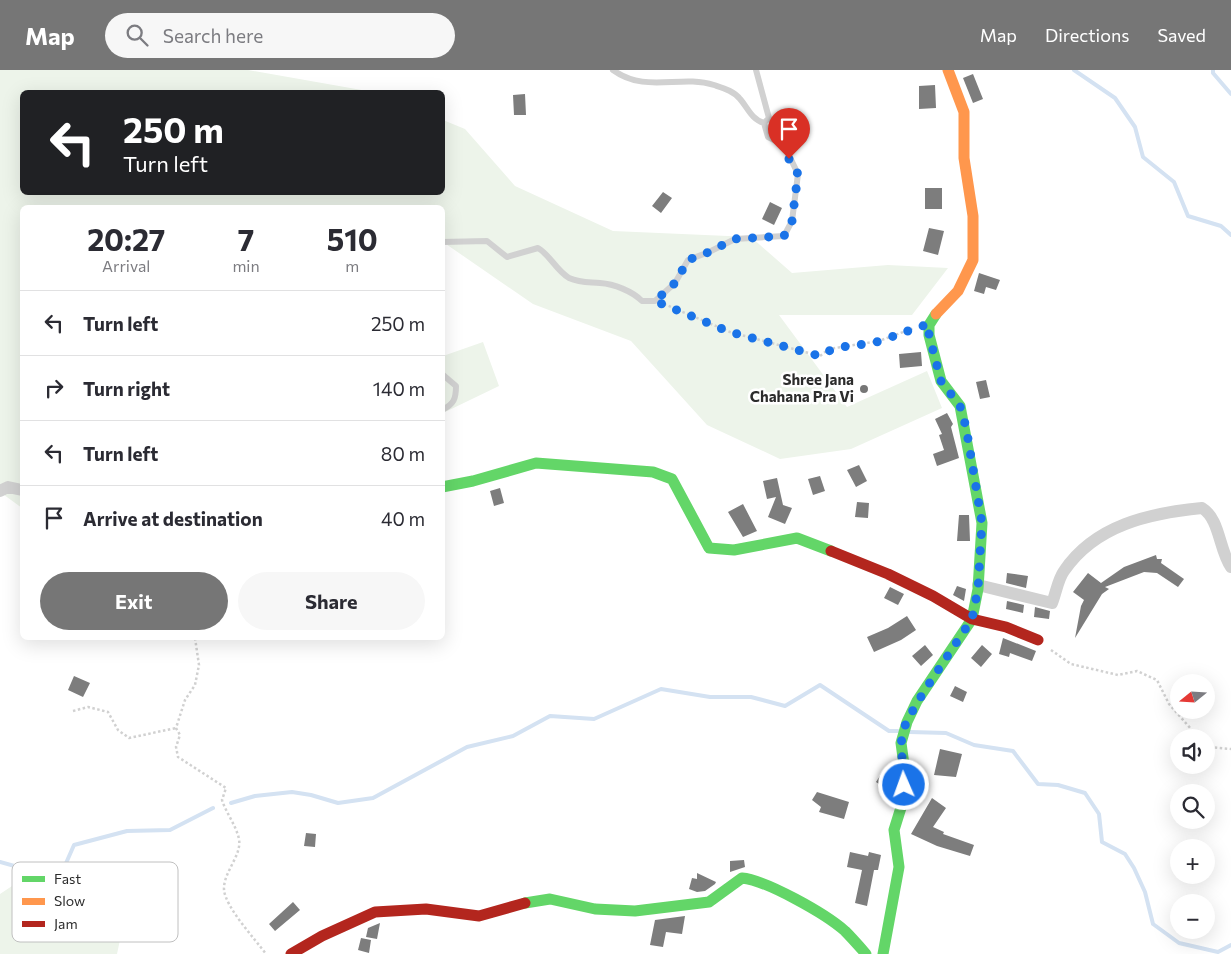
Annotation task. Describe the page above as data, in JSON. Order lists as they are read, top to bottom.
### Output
{
  "places": ["Shree Jana Chahana Pra Vi"],
  "legend": ["Fast", "Slow", "Jam"],
  "north": "left",
  "page": {
    "header": "Map",
    "search": "Search here",
    "nav": ["Map", "Directions", "Saved"],
    "turn": ["250 m", "Turn left"],
    "eta": [
      "20:27",
      "Arrival",
      "7",
      "min",
      "510",
      "m"
    ],
    "list": [
      {
        "name": "Turn left",
        "value": "250 m"
      },
      {
        "name": "Turn right",
        "value": "140 m"
      },
      {
        "name": "Turn left",
        "value": "80 m"
      },
      {
        "name": "Arrive at destination",
        "value": "40 m"
      }
    ],
    "buttons": ["Exit", "Share"],
    "map_buttons": ["+", "−"]
  }
}
